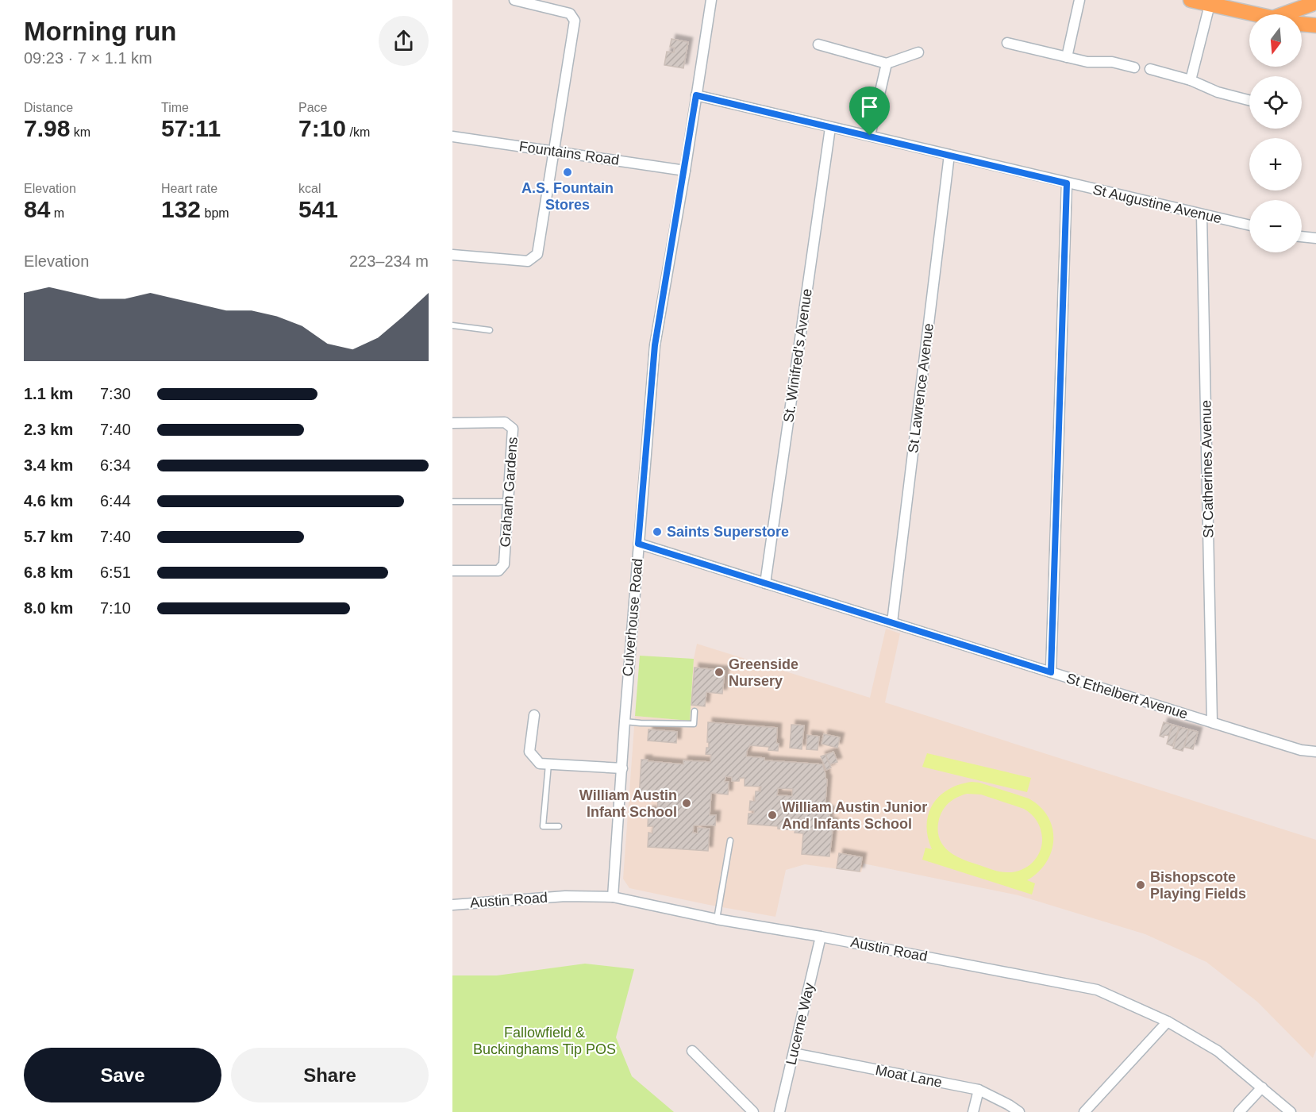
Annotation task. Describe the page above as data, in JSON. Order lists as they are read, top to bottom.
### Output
{
  "streets": {
    "street": [
      "Fountains Road",
      "St Augustine Avenue",
      "St. Winifred's Avenue",
      "St Lawrence Avenue",
      "St Catherines Avenue",
      "Graham Gardens",
      "Culverhouse Road",
      "St Ethelbert Avenue",
      "Austin Road",
      "Lucerne Way",
      "Moat Lane"
    ]
  },
  "crossings": [
    ["Fountains Road", "Culverhouse Road"],
    ["St Augustine Avenue", "St. Winifred's Avenue"],
    ["St Augustine Avenue", "St Lawrence Avenue"],
    ["St Augustine Avenue", "St Catherines Avenue"],
    ["St Augustine Avenue", "Culverhouse Road"],
    ["St. Winifred's Avenue", "St Ethelbert Avenue"],
    ["St Lawrence Avenue", "St Ethelbert Avenue"],
    ["St Catherines Avenue", "St Ethelbert Avenue"],
    ["Culverhouse Road", "St Ethelbert Avenue"],
    ["Culverhouse Road", "Austin Road"],
    ["Austin Road", "Lucerne Way"],
    ["Lucerne Way", "Moat Lane"]
  ],
  "parks": ["Fallowfield & Buckinghams Tip POS"],
  "places": [
    "A.S. Fountain Stores",
    "Saints Superstore",
    "Greenside Nursery",
    "William Austin Infant School",
    "William Austin Junior And Infants School",
    "Bishopscote Playing Fields"
  ],
  "north": "bottom",
  "page": {
    "heading": ["Morning run", "09:23 · 7 × 1.1 km"],
    "map_buttons": ["+", "−"],
    "stats": [
      ["Distance", "7.98 km"],
      ["Time", "57:11"],
      ["Pace", "7:10 /km"],
      ["Elevation", "84 m"],
      ["Heart rate", "132 bpm"],
      ["kcal", "541"]
    ],
    "chart": ["Elevation", "223–234 m"],
    "list": [
      {
        "name": "1.1 km",
        "note": "7:30"
      },
      {
        "name": "2.3 km",
        "note": "7:40"
      },
      {
        "name": "3.4 km",
        "note": "6:34"
      },
      {
        "name": "4.6 km",
        "note": "6:44"
      },
      {
        "name": "5.7 km",
        "note": "7:40"
      },
      {
        "name": "6.8 km",
        "note": "6:51"
      },
      {
        "name": "8.0 km",
        "note": "7:10"
      }
    ],
    "buttons": ["Save", "Share"]
  }
}
